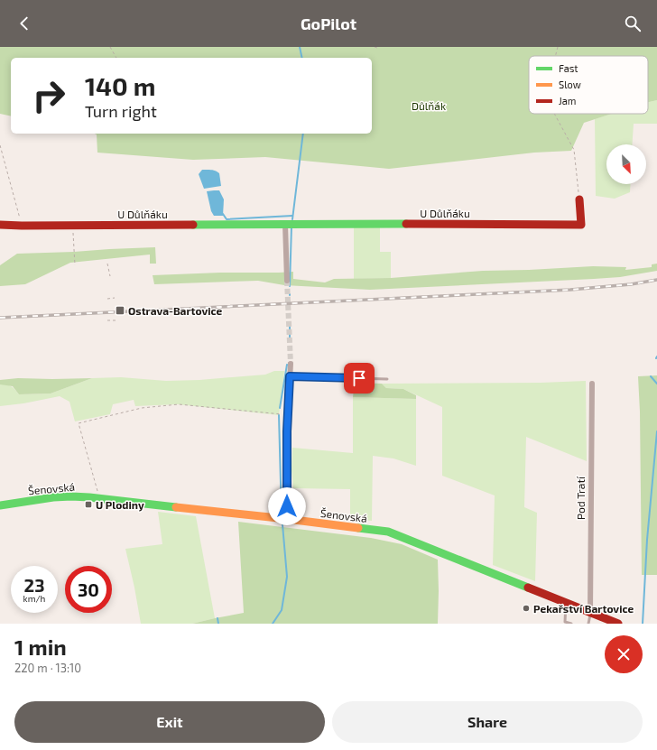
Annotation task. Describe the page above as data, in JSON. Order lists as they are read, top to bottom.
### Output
{
  "streets": {
    "street": ["U Důlňáku", "Šenovská", "Pod Tratí"]
  },
  "crossings": [
    ["Šenovská", "Pod Tratí"]
  ],
  "parks": ["Důlňák"],
  "places": {
    "transit": ["Ostrava-Bartovice", "U Plodiny"],
    "other": ["Pekařství Bartovice"]
  },
  "legend": ["Fast", "Slow", "Jam"],
  "north": "bottom right",
  "page": {
    "header": "GoPilot",
    "turn": ["140 m", "Turn right"],
    "speed": "23 km/h",
    "limit": "30",
    "heading": ["1 min", "220 m · 13:10"],
    "buttons": ["Exit", "Share"]
  }
}
